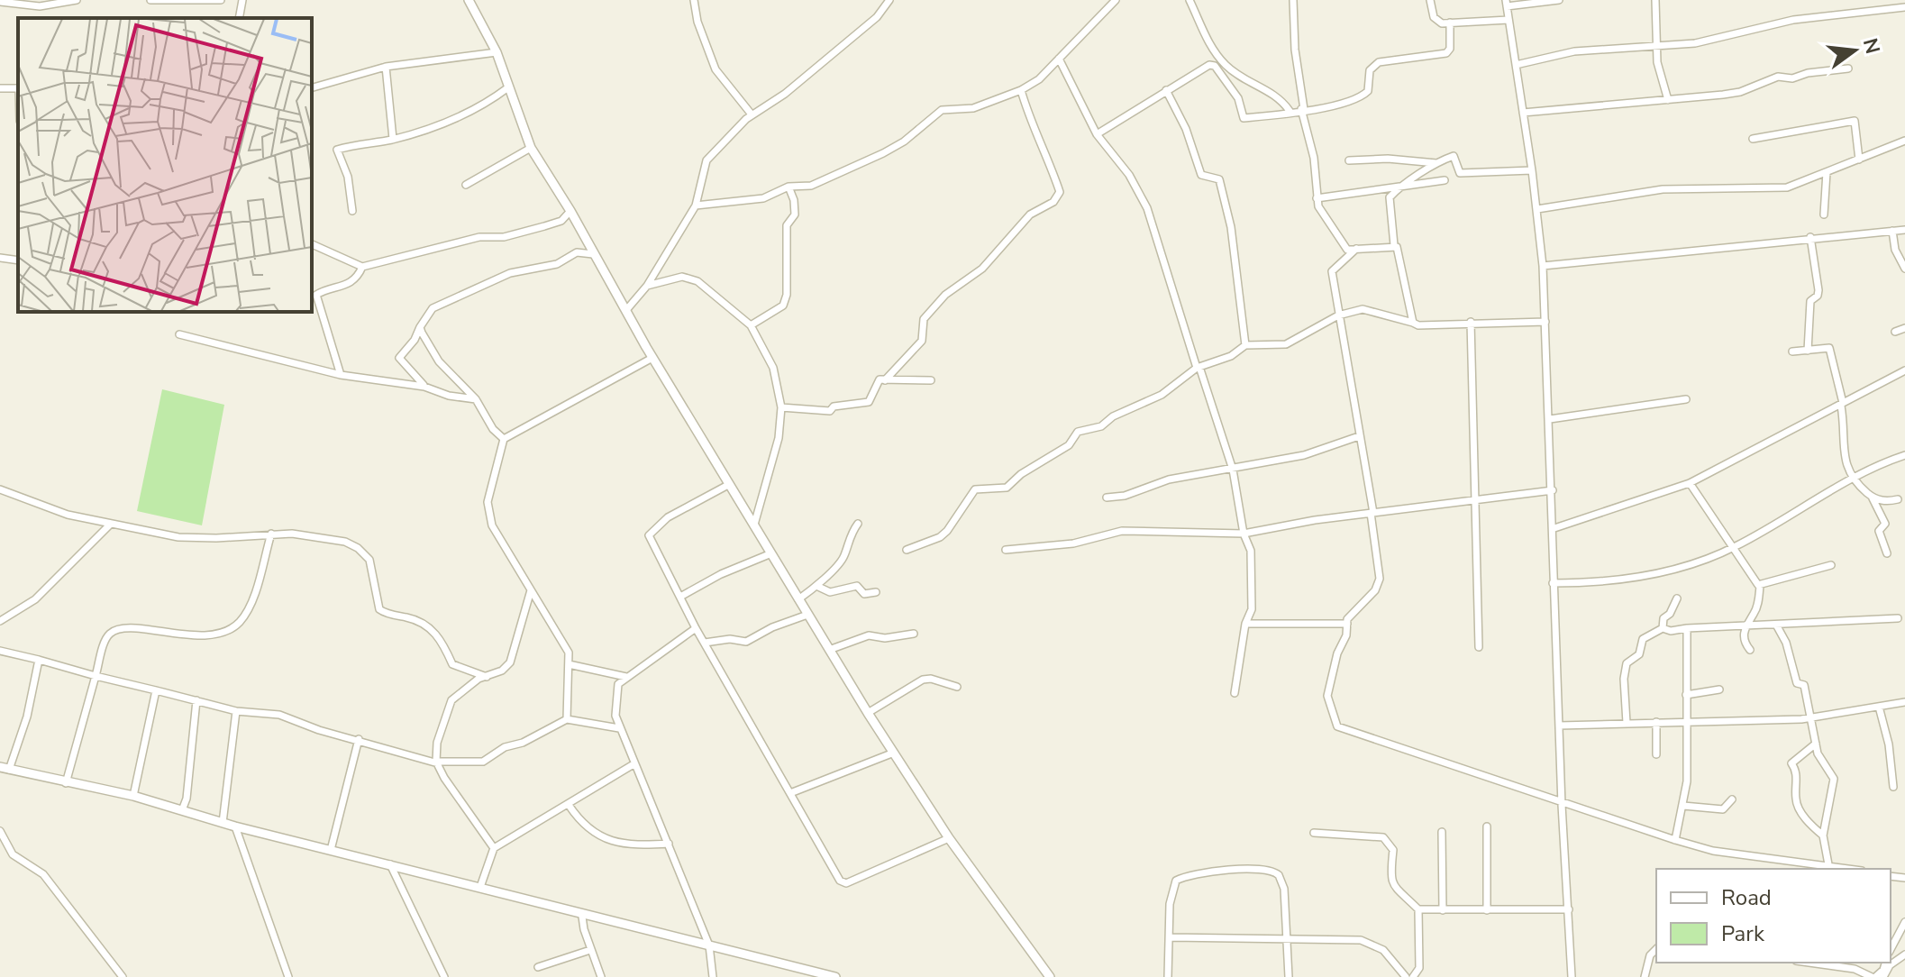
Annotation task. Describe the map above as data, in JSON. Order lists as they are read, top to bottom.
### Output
{
  "legend": ["Road", "Park"],
  "north": "right"
}
